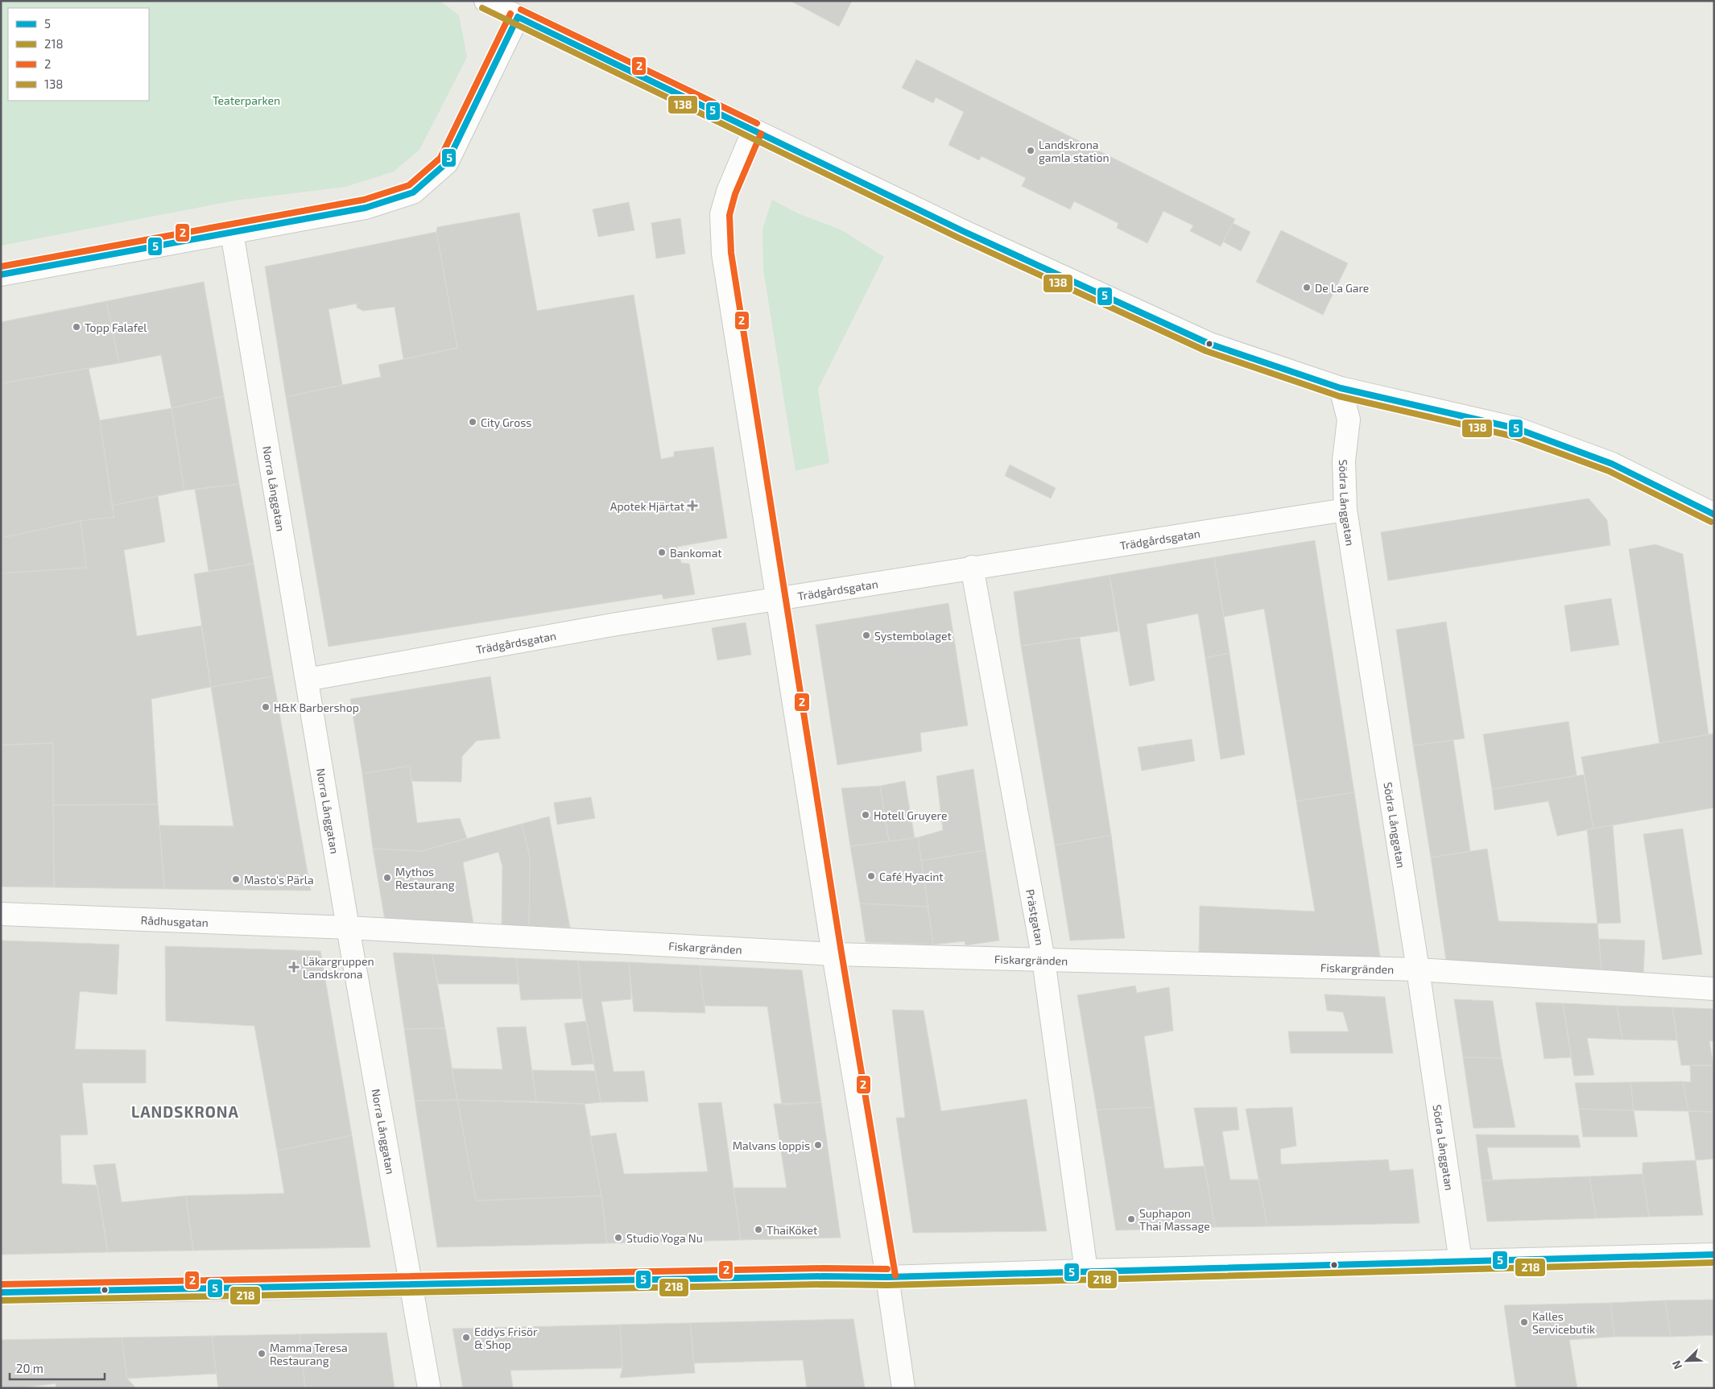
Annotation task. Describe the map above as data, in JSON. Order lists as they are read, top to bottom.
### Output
{
  "streets": {
    "street": [
      "Norra Långgatan",
      "Södra Långgatan",
      "Trädgårdsgatan",
      "Prästgatan",
      "Rådhusgatan",
      "Fiskargränden"
    ]
  },
  "crossings": [
    ["Norra Långgatan", "Trädgårdsgatan"],
    ["Norra Långgatan", "Rådhusgatan"],
    ["Norra Långgatan", "Fiskargränden"],
    ["Södra Långgatan", "Trädgårdsgatan"],
    ["Södra Långgatan", "Fiskargränden"],
    ["Trädgårdsgatan", "Prästgatan"],
    ["Prästgatan", "Fiskargränden"],
    ["Rådhusgatan", "Fiskargränden"]
  ],
  "districts": ["LANDSKRONA"],
  "parks": ["Teaterparken"],
  "places": {
    "other": [
      "Landskrona gamla station",
      "De La Gare",
      "Topp Falafel",
      "City Gross",
      "Bankomat",
      "Systembolaget",
      "H&K Barbershop",
      "Hotell Gruyere",
      "Café Hyacint",
      "Mythos Restaurang",
      "Masto's Pärla",
      "Malvans loppis",
      "Suphapon Thai Massage",
      "ThaiKöket",
      "Studio Yoga Nu",
      "Kalles Servicebutik",
      "Eddys Frisör & Shop",
      "Mamma Teresa Restaurang"
    ],
    "health": ["Apotek Hjärtat", "Läkargruppen Landskrona"]
  },
  "lines": [
    "transit line 138",
    "transit line 2",
    "transit line 5",
    "transit line 218"
  ],
  "legend": [
    "5",
    "218",
    "2",
    "138"
  ],
  "scale_bar": "20 m",
  "north": "bottom left"
}
